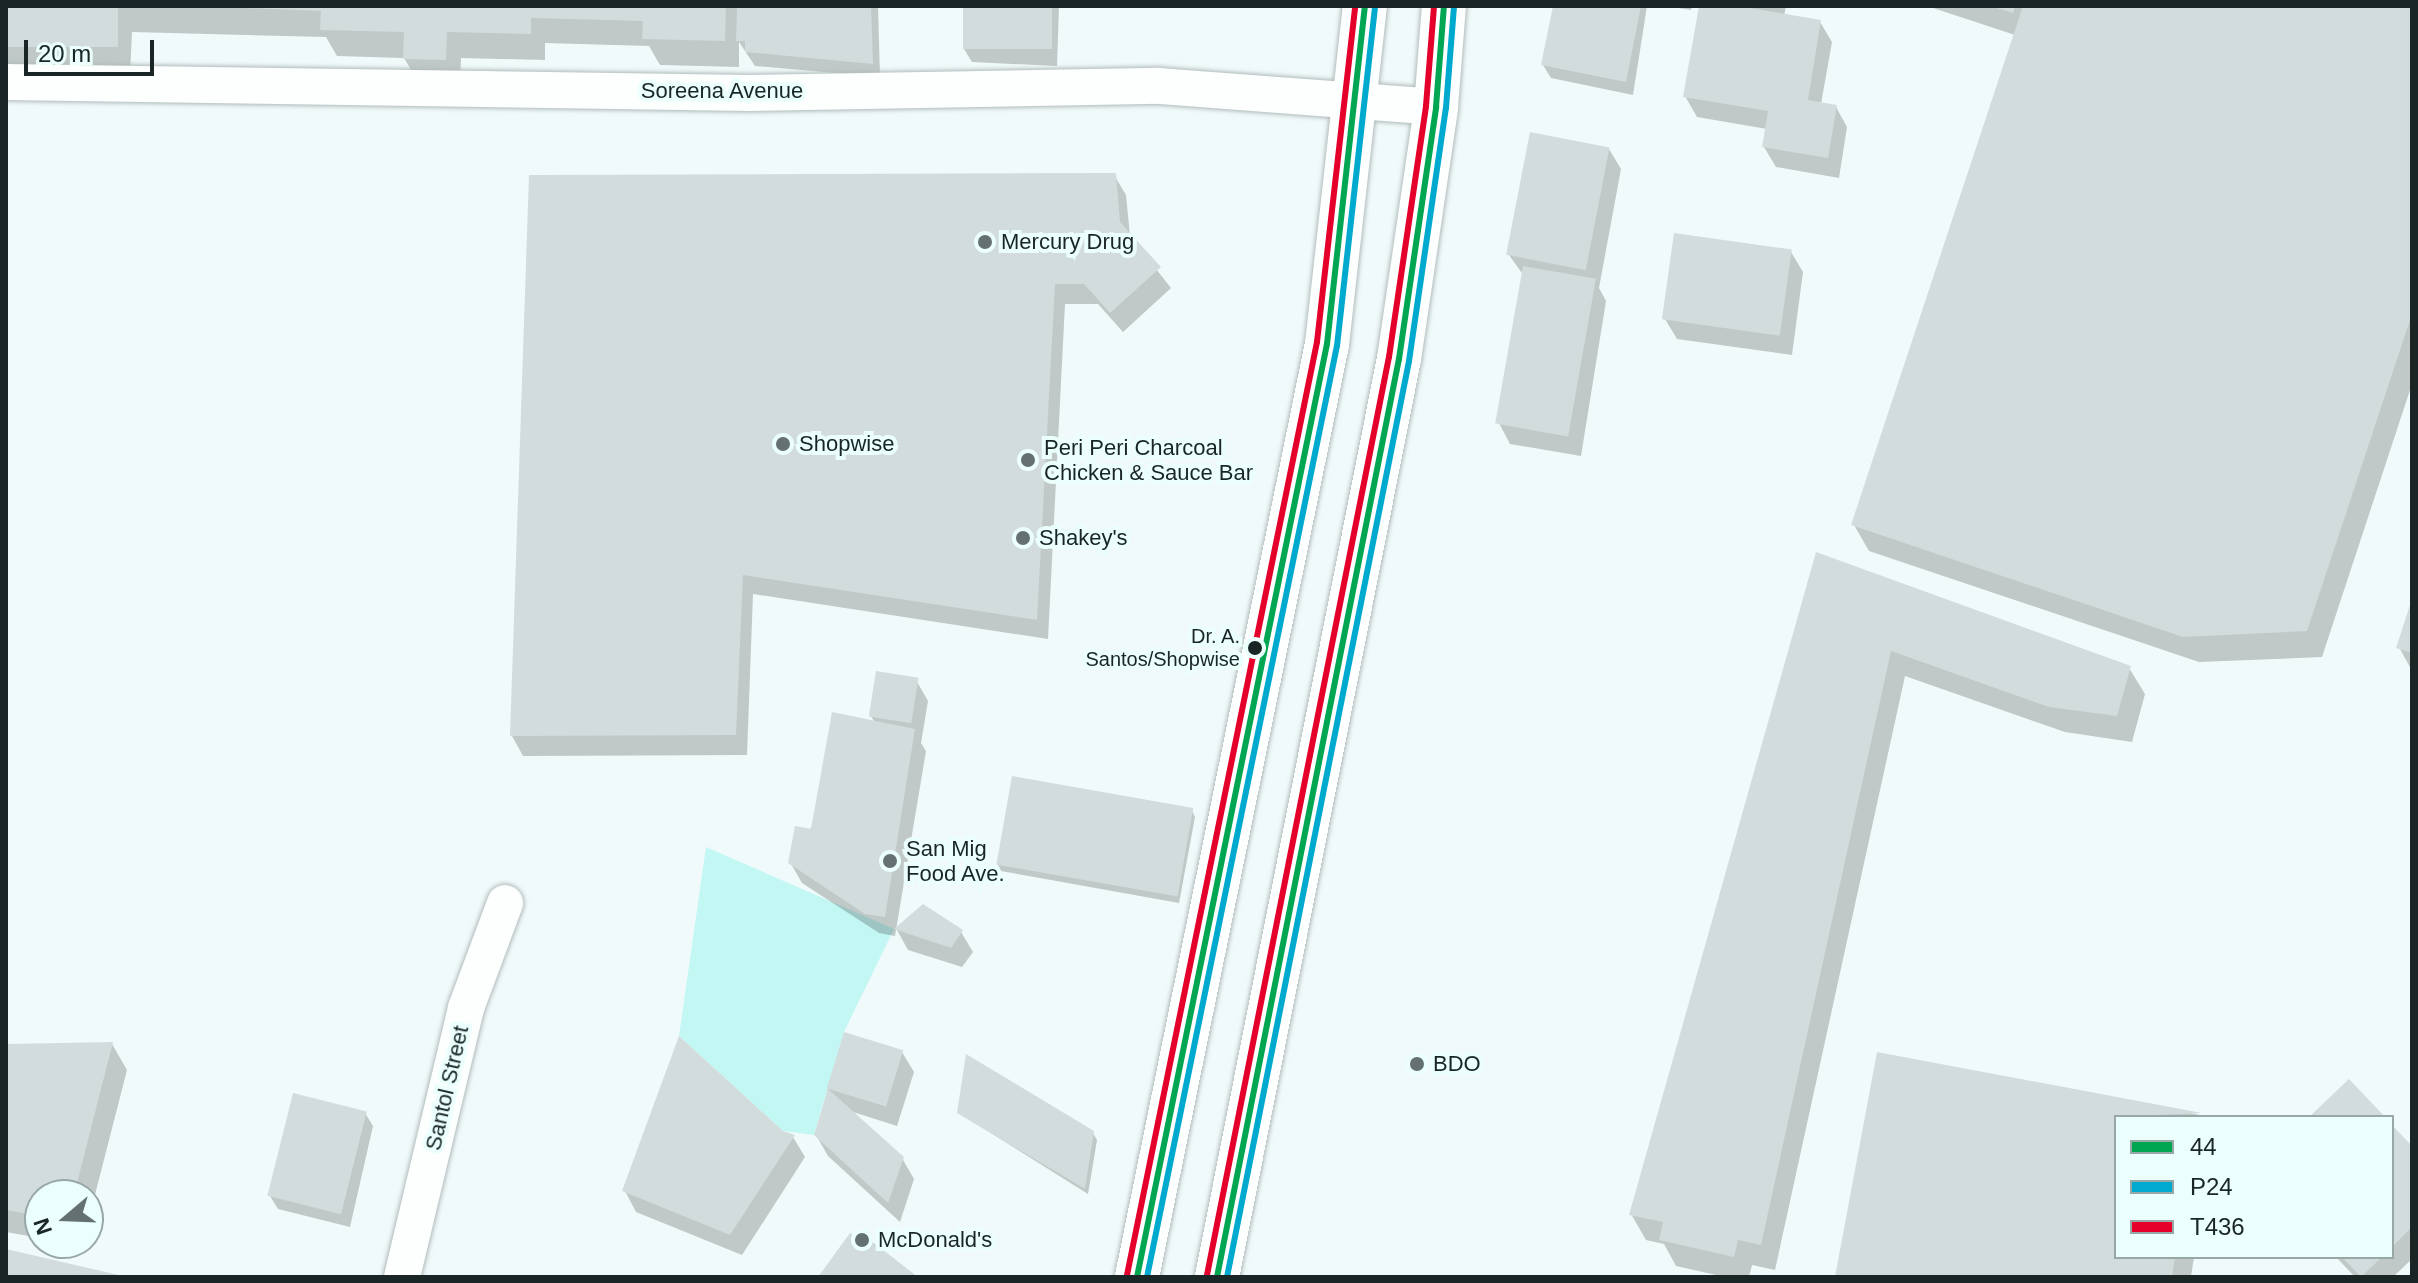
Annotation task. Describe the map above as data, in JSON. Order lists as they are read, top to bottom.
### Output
{
  "streets": {
    "street": ["Soreena Avenue", "Santol Street"]
  },
  "places": [
    "Mercury Drug",
    "Shopwise",
    "Peri Peri Charcoal Chicken & Sauce Bar",
    "Shakey's",
    "Dr. A. Santos/Shopwise",
    "San Mig Food Ave.",
    "BDO",
    "McDonald's"
  ],
  "lines": ["transit line 44", "transit line T436", "transit line P24"],
  "legend": ["44", "P24", "T436"],
  "scale_bar": "20 m",
  "north": "left"
}
